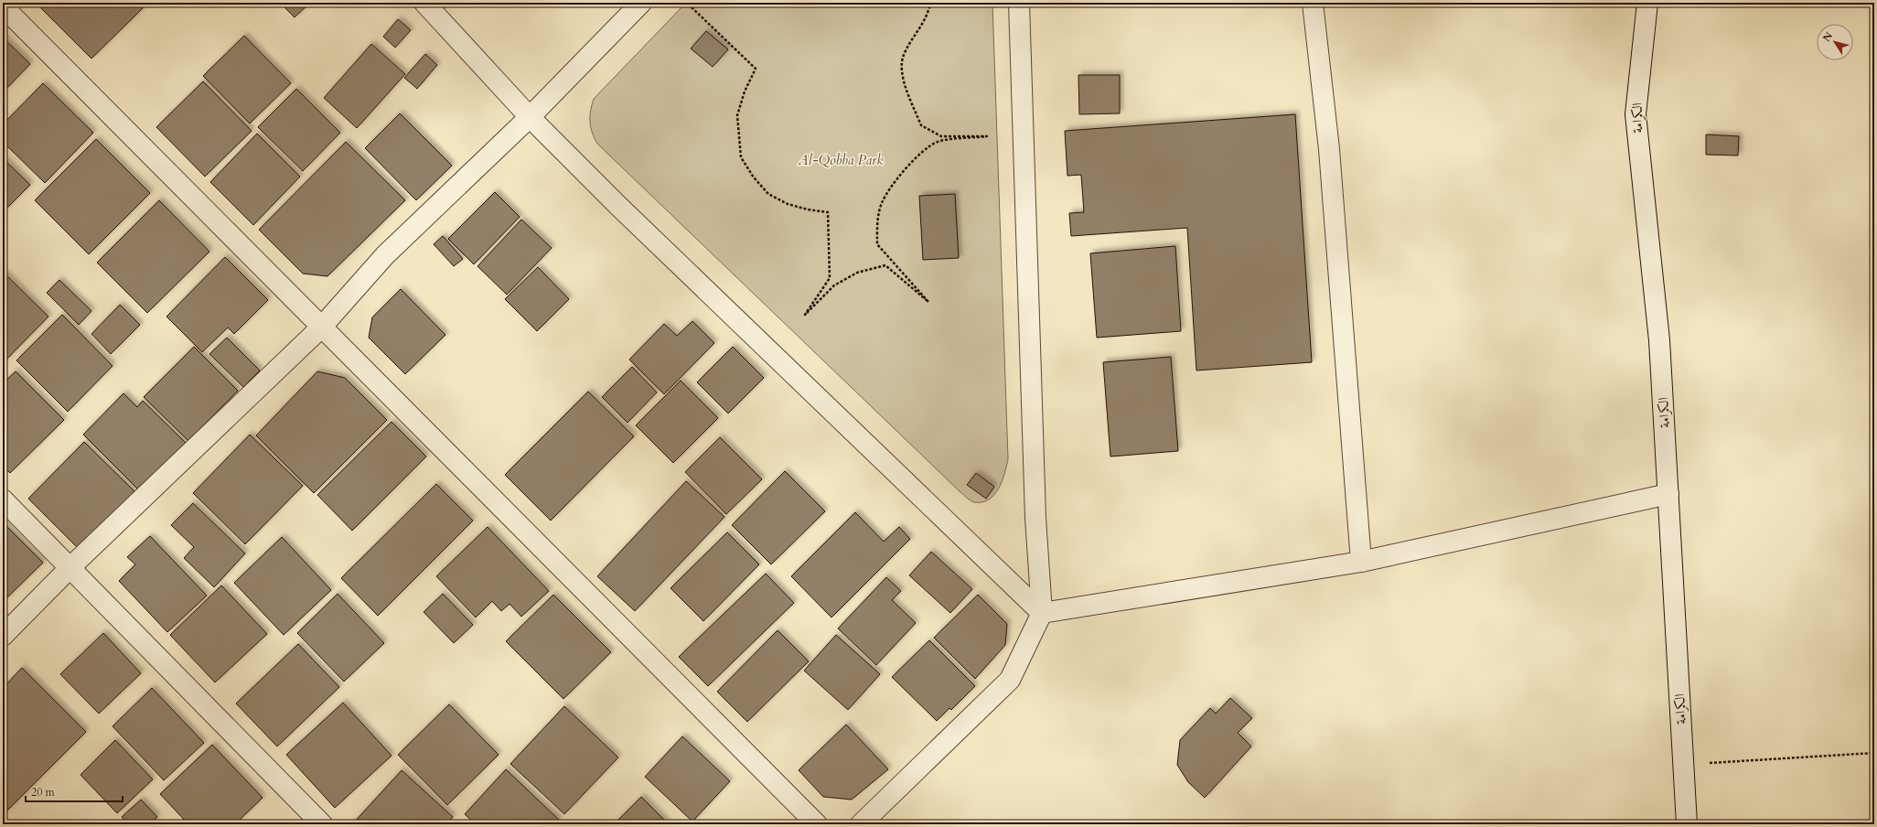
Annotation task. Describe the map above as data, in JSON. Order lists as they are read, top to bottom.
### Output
{
  "streets": {
    "street": ["الكرامة"]
  },
  "parks": ["Al-Qobba Park"],
  "scale_bar": "20 m",
  "north": "top left"
}
